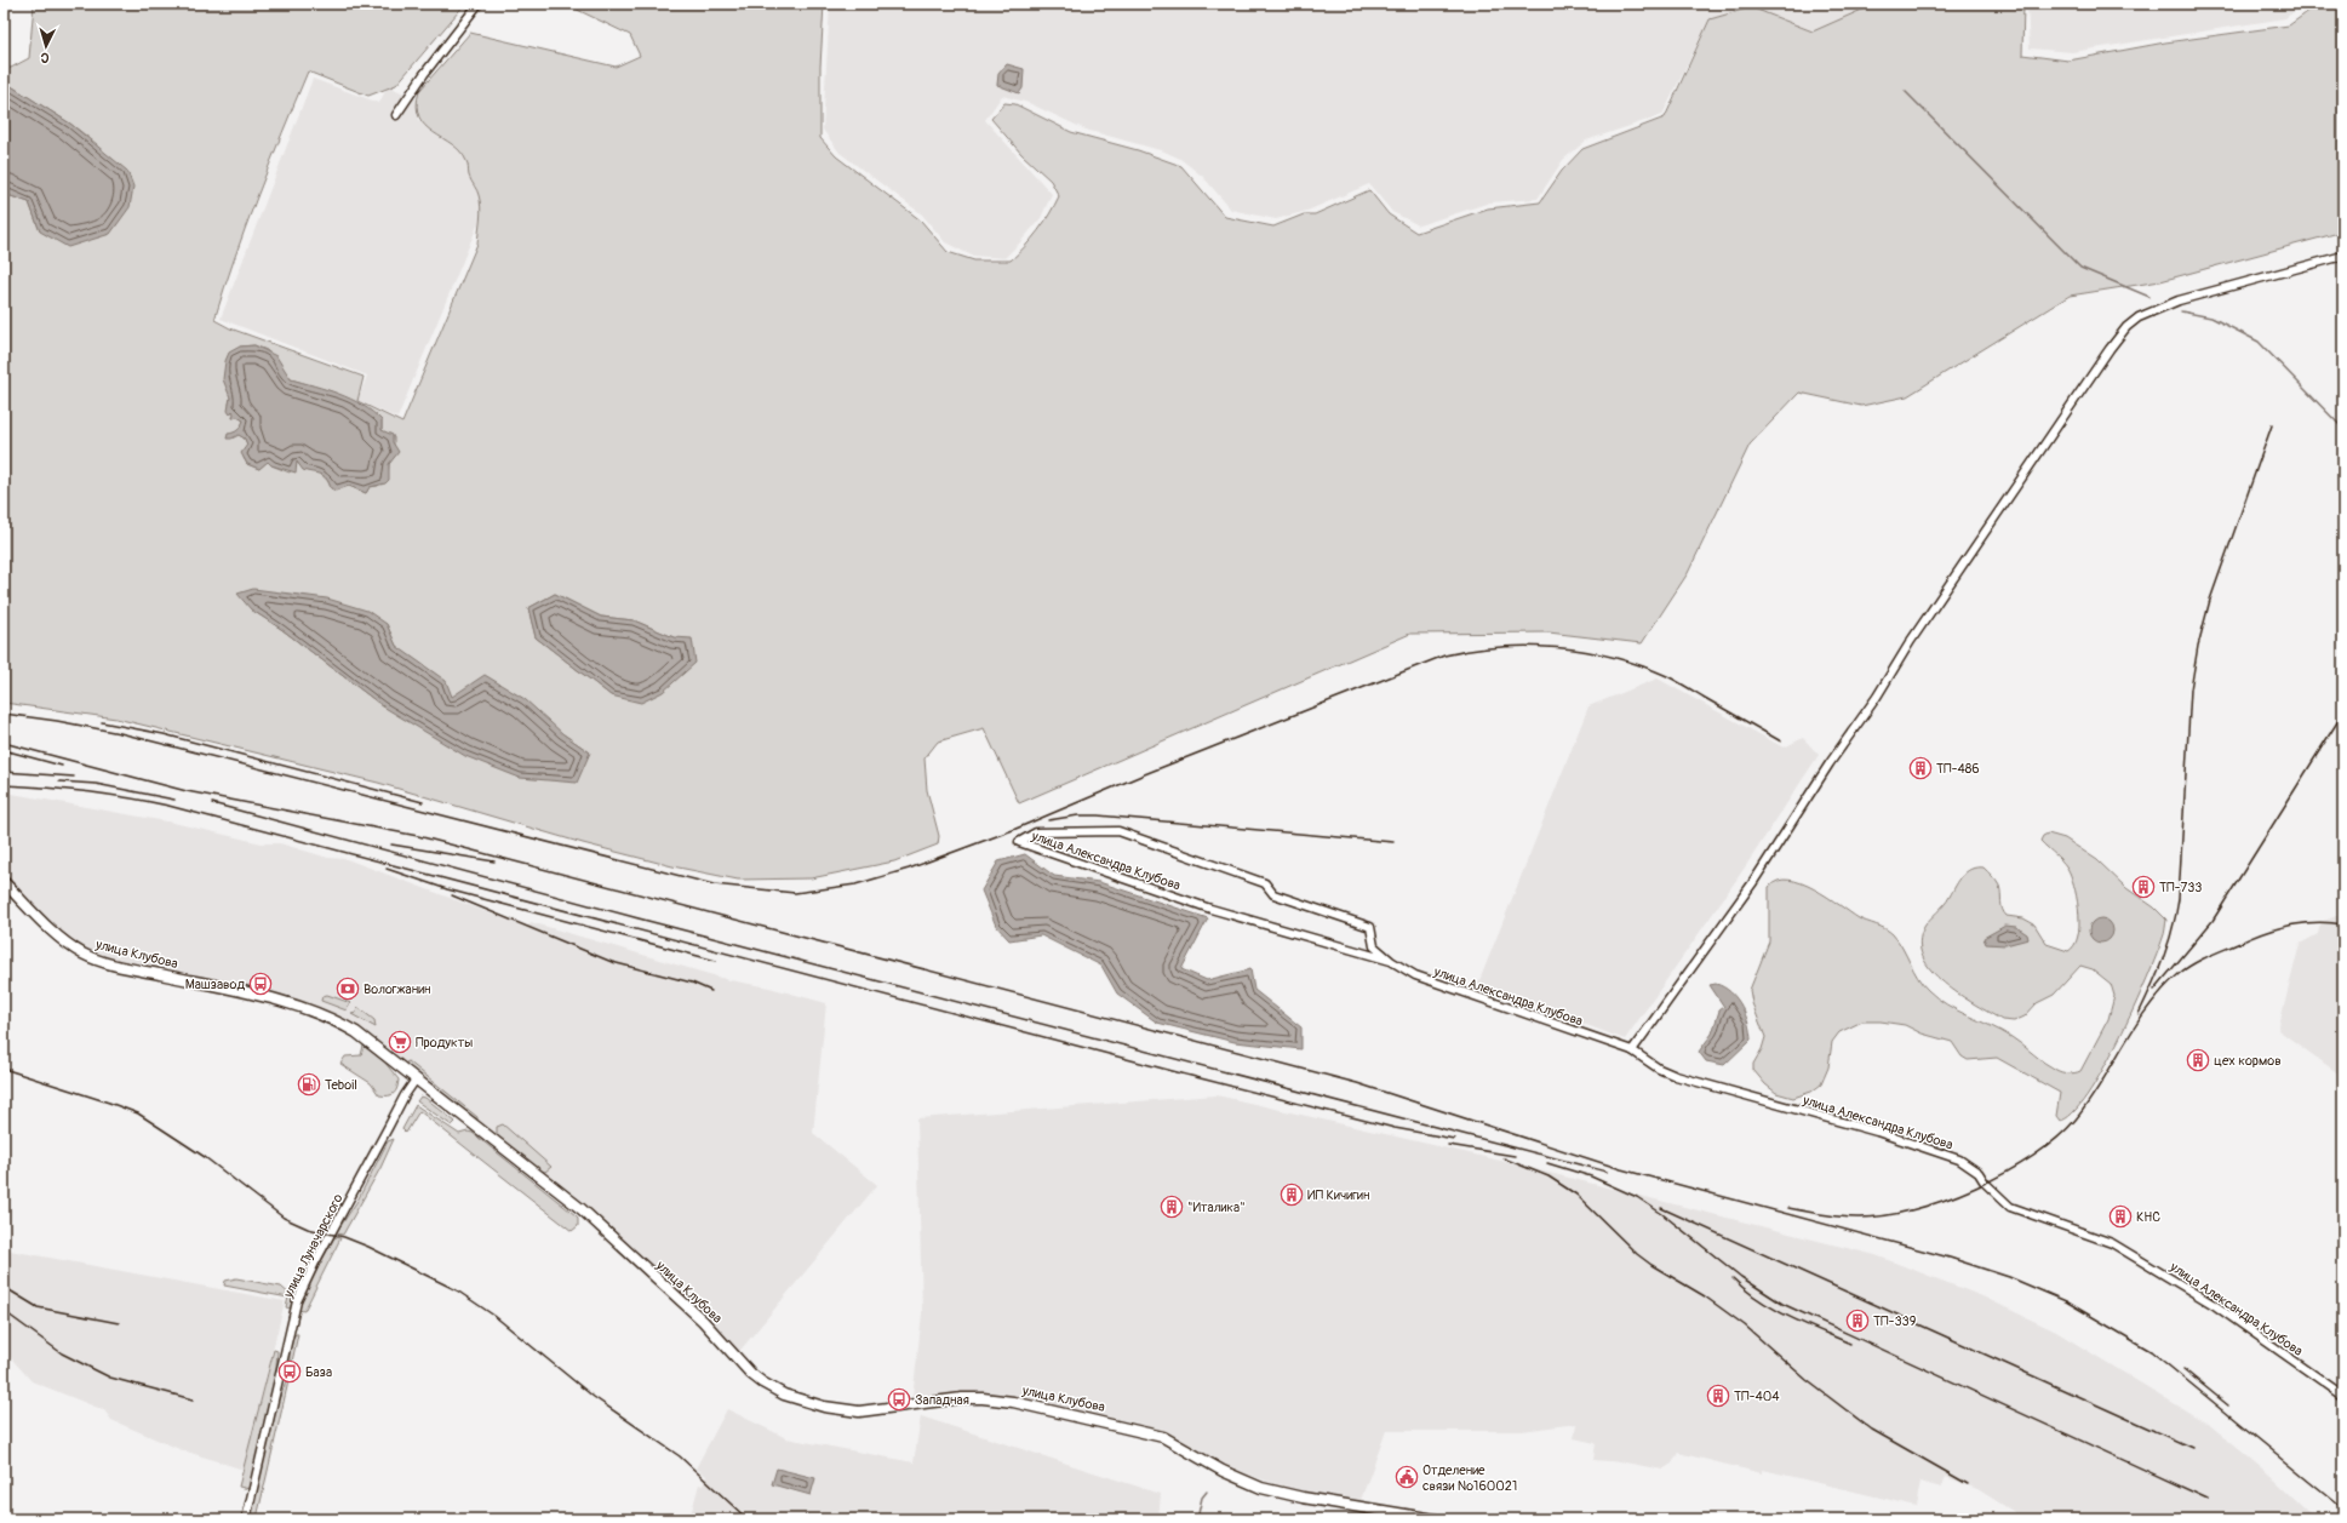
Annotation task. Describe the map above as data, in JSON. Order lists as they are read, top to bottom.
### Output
{
  "streets": {
    "main road": ["улица Клубова"],
    "street": ["улица Александра Клубова", "улица Луначарского"]
  },
  "crossings": [
    ["улица Клубова", "улица Луначарского"]
  ],
  "places": {
    "building": [
      "ТП-486",
      "ТП-733",
      "цех кормов",
      "ИП Кичигин",
      "\"Италика\"",
      "КНС",
      "ТП-339",
      "ТП-404"
    ],
    "bus stop": ["Машзавод", "База", "Западная"],
    "bank": ["Вологжанин"],
    "supermarket": ["Продукты"],
    "fuel station": ["Teboil"],
    "public building": ["Отделение связи №160021"]
  },
  "north": "bottom"
}
